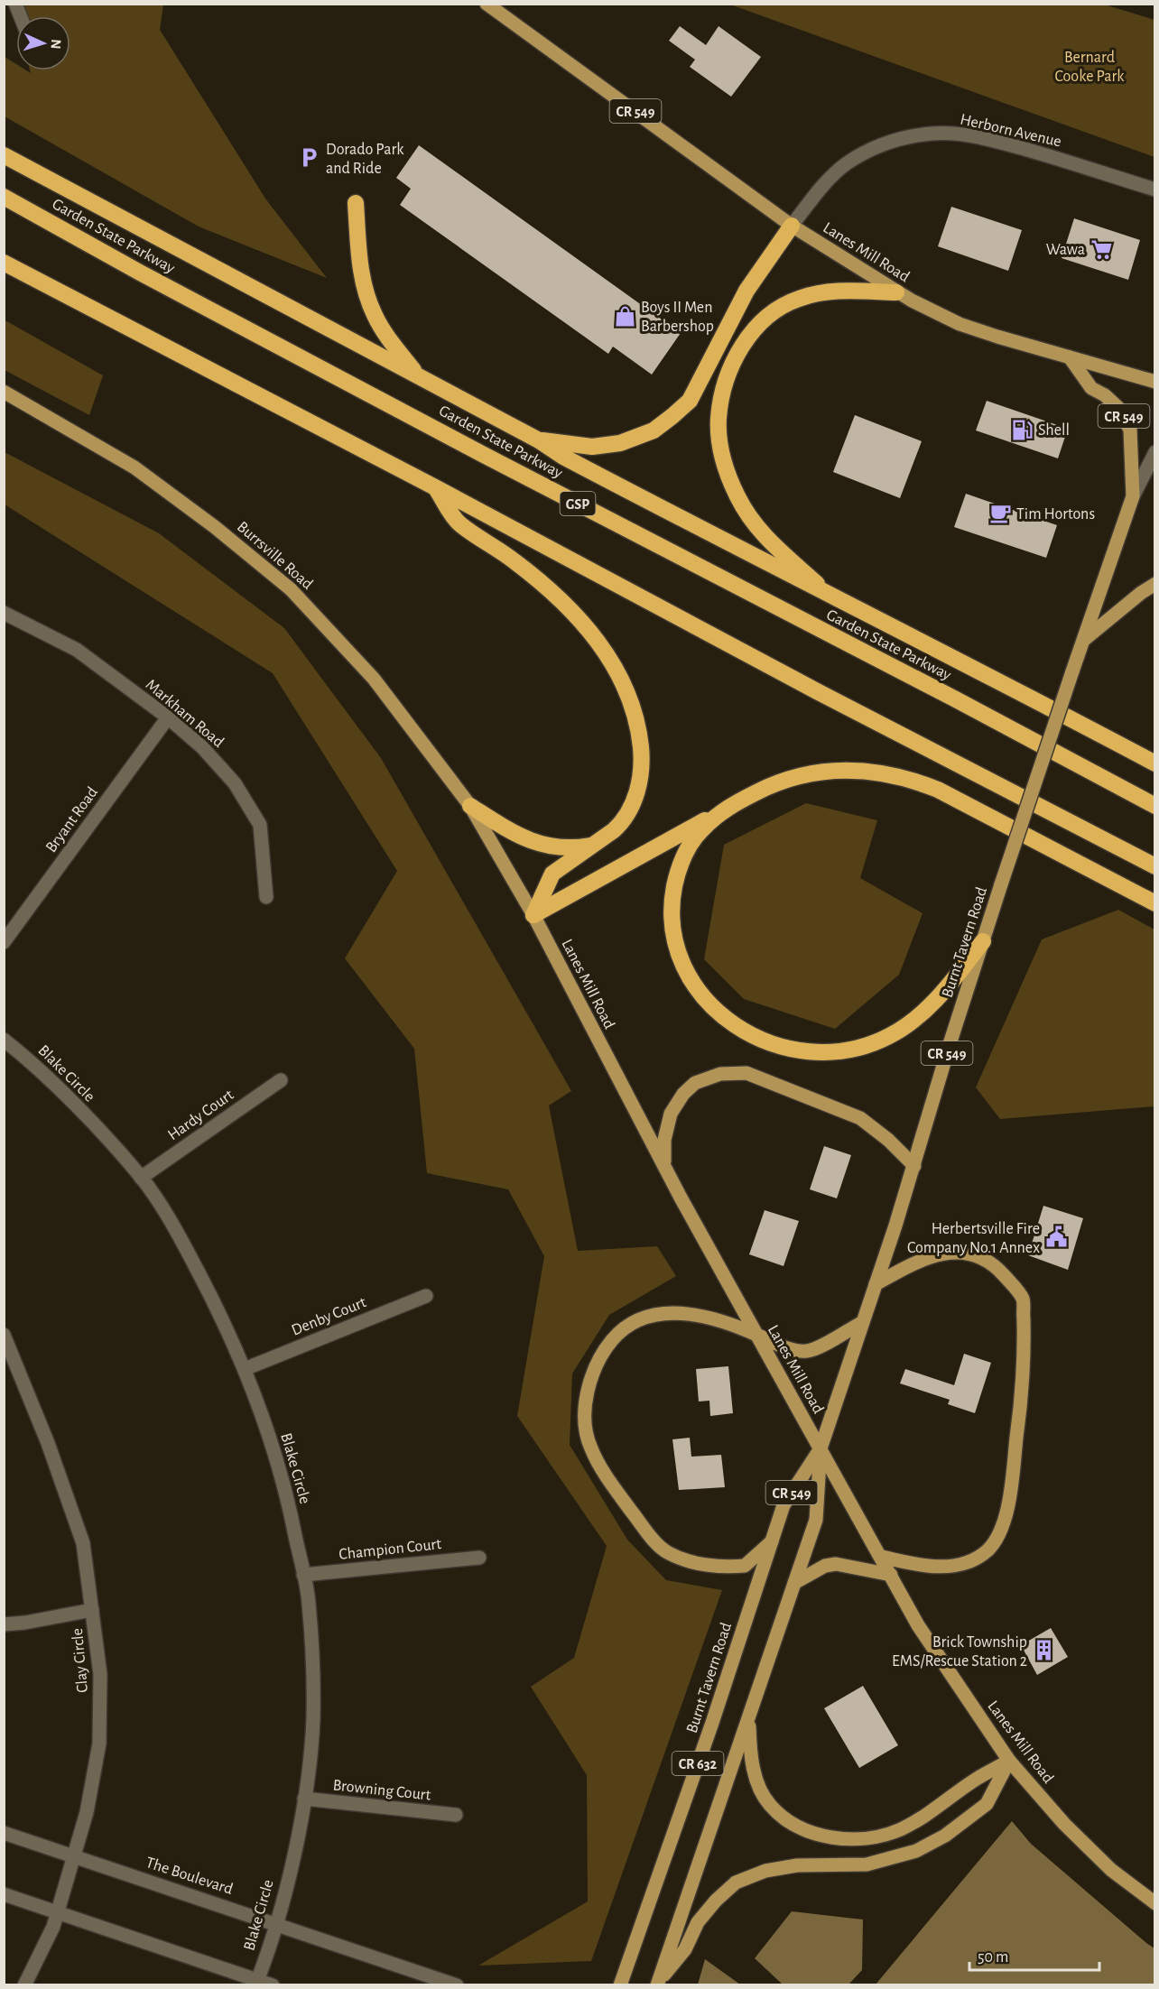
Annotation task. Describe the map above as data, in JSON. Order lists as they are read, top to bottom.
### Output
{
  "streets": {
    "highway": ["Garden State Parkway", "GSP"],
    "main road": [
      "CR 549",
      "Lanes Mill Road",
      "Burrsville Road",
      "Burnt Tavern Road",
      "CR 632"
    ],
    "street": [
      "Herborn Avenue",
      "Markham Road",
      "Bryant Road",
      "Blake Circle",
      "Hardy Court",
      "Denby Court",
      "Champion Court",
      "Clay Circle",
      "Browning Court",
      "The Boulevard"
    ]
  },
  "crossings": [
    ["CR 549", "Lanes Mill Road"],
    ["CR 549", "Burnt Tavern Road"],
    ["Herborn Avenue", "Lanes Mill Road"],
    ["Lanes Mill Road", "Burrsville Road"],
    ["Lanes Mill Road", "Burnt Tavern Road"],
    ["Markham Road", "Bryant Road"],
    ["Blake Circle", "Hardy Court"],
    ["Blake Circle", "Denby Court"],
    ["Blake Circle", "Champion Court"],
    ["Blake Circle", "Browning Court"],
    ["Blake Circle", "The Boulevard"],
    ["Clay Circle", "The Boulevard"]
  ],
  "parks": ["Bernard Cooke Park"],
  "places": {
    "parking": ["Dorado Park and Ride"],
    "supermarket": ["Wawa"],
    "shop": ["Boys II Men Barbershop"],
    "fuel station": ["Shell"],
    "cafe": ["Tim Hortons"],
    "public building": ["Herbertsville Fire Company No.1 Annex"],
    "building": ["Brick Township EMS/Rescue Station 2"]
  },
  "scale_bar": "50 m",
  "north": "right"
}
